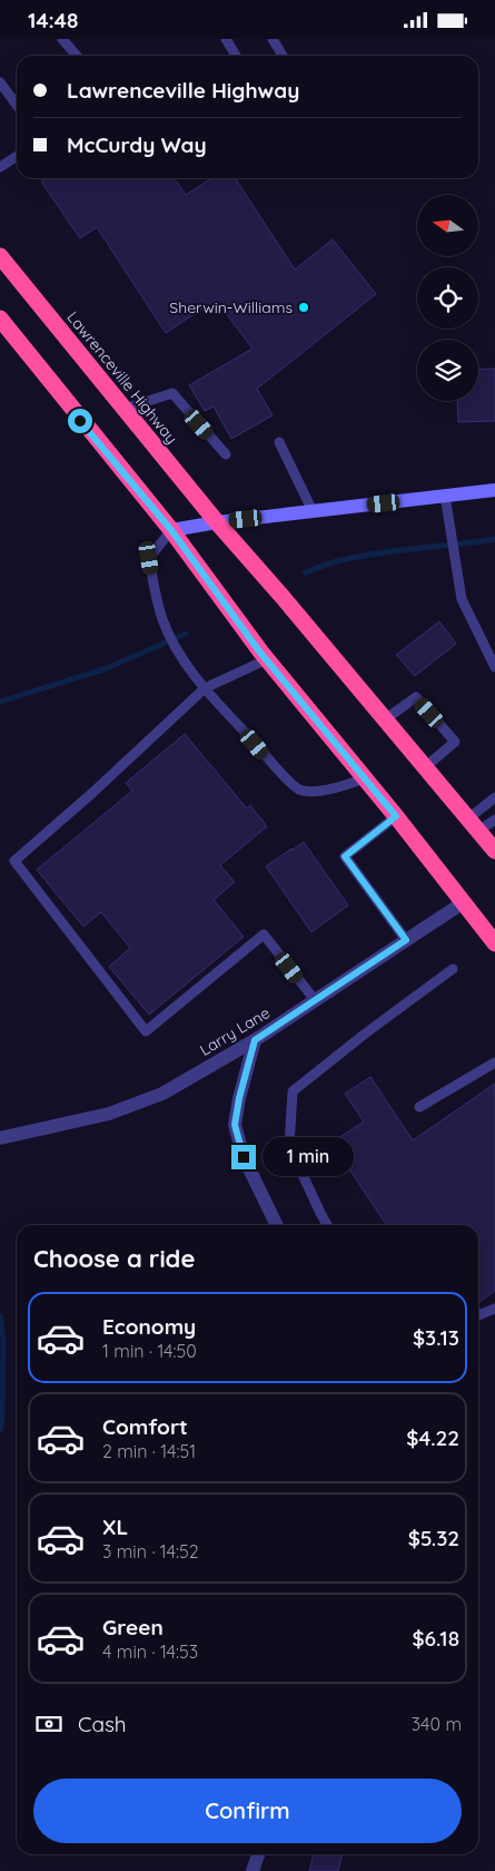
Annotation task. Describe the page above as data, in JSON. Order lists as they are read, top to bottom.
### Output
{
  "streets": {
    "highway": ["Lawrenceville Highway"],
    "street": ["Larry Lane"]
  },
  "places": ["Sherwin-Williams"],
  "north": "left",
  "page": {
    "status": "14:48",
    "banner": ["Lawrenceville Highway", "McCurdy Way"],
    "bubble": "1 min",
    "heading": "Choose a ride",
    "list": [
      {
        "name": "Economy",
        "note": "1 min · 14:50",
        "value": "$3.13"
      },
      {
        "name": "Comfort",
        "note": "2 min · 14:51",
        "value": "$4.22"
      },
      {
        "name": "XL",
        "note": "3 min · 14:52",
        "value": "$5.32"
      },
      {
        "name": "Green",
        "note": "4 min · 14:53",
        "value": "$6.18"
      }
    ],
    "pay": ["Cash", "340 m"],
    "buttons": "Confirm"
  }
}
